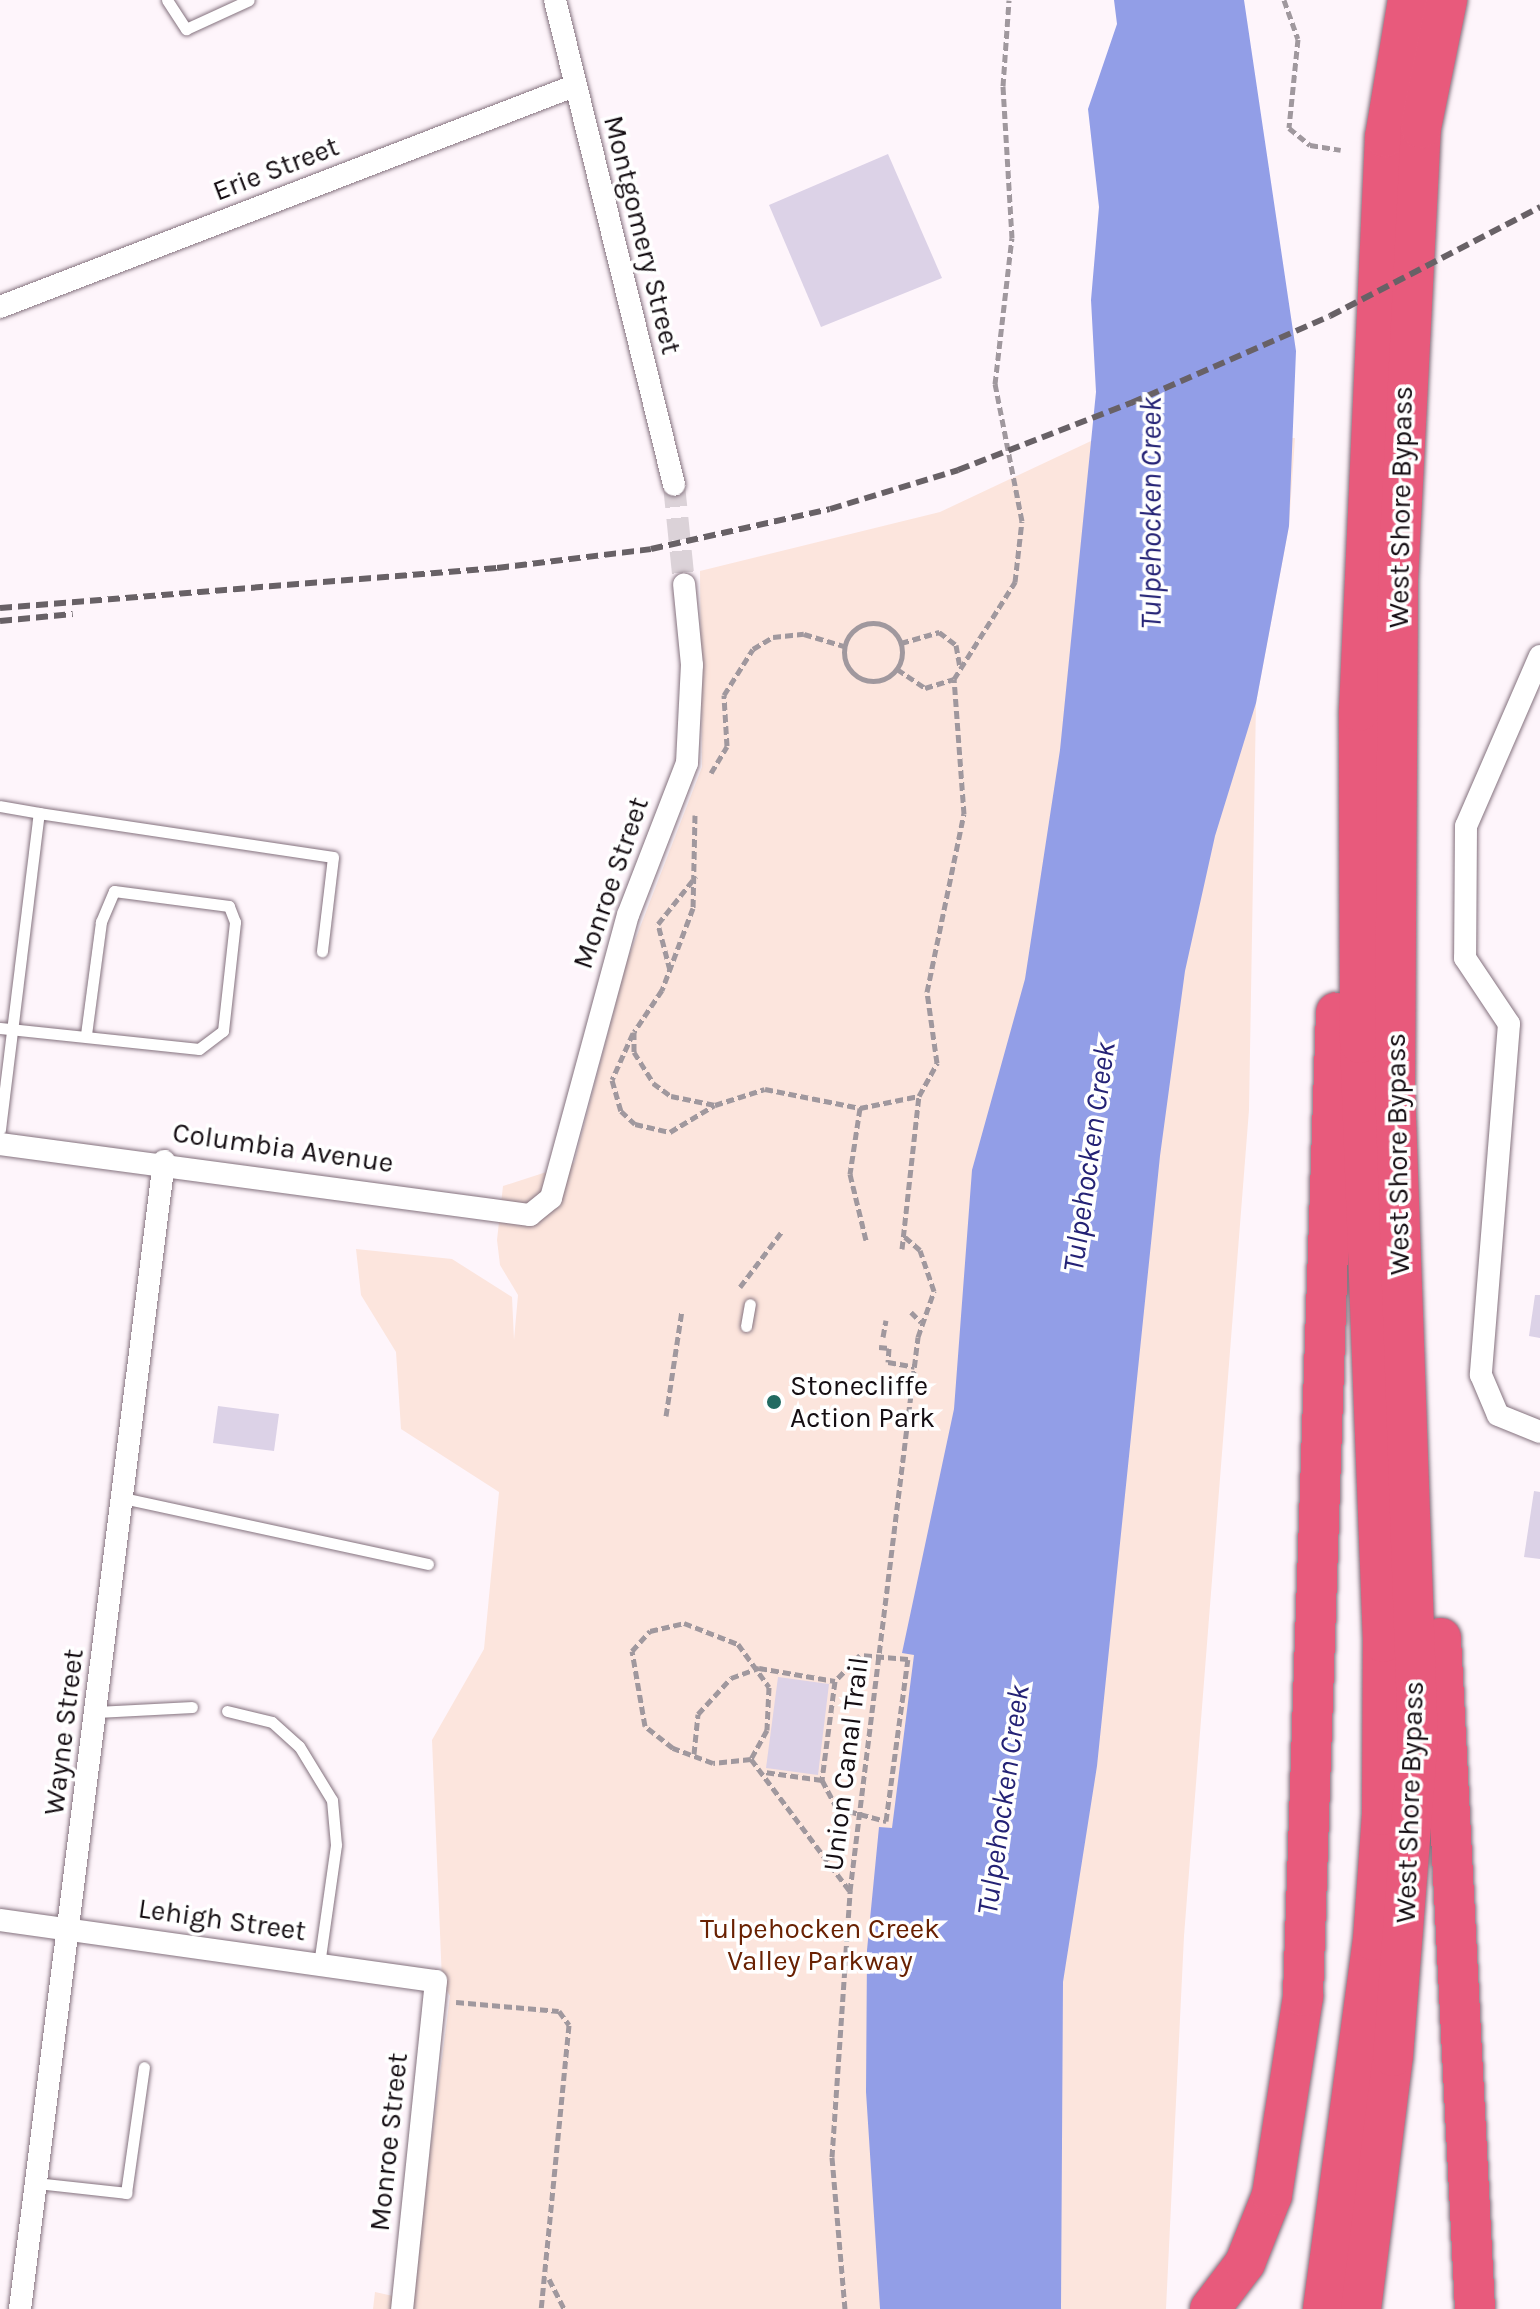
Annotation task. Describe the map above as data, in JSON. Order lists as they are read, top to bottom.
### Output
{
  "streets": {
    "highway": ["West Shore Bypass"],
    "street": [
      "Erie Street",
      "Montgomery Street",
      "Monroe Street",
      "Columbia Avenue",
      "Wayne Street",
      "Lehigh Street"
    ],
    "path": ["Union Canal Trail"]
  },
  "crossings": [
    ["Erie Street", "Montgomery Street"],
    ["Monroe Street", "Columbia Avenue"],
    ["Monroe Street", "Lehigh Street"],
    ["Columbia Avenue", "Wayne Street"],
    ["Wayne Street", "Lehigh Street"]
  ],
  "water": ["Tulpehocken Creek"],
  "parks": ["Tulpehocken Creek Valley Parkway"],
  "places": ["Stonecliffe Action Park"]
}
